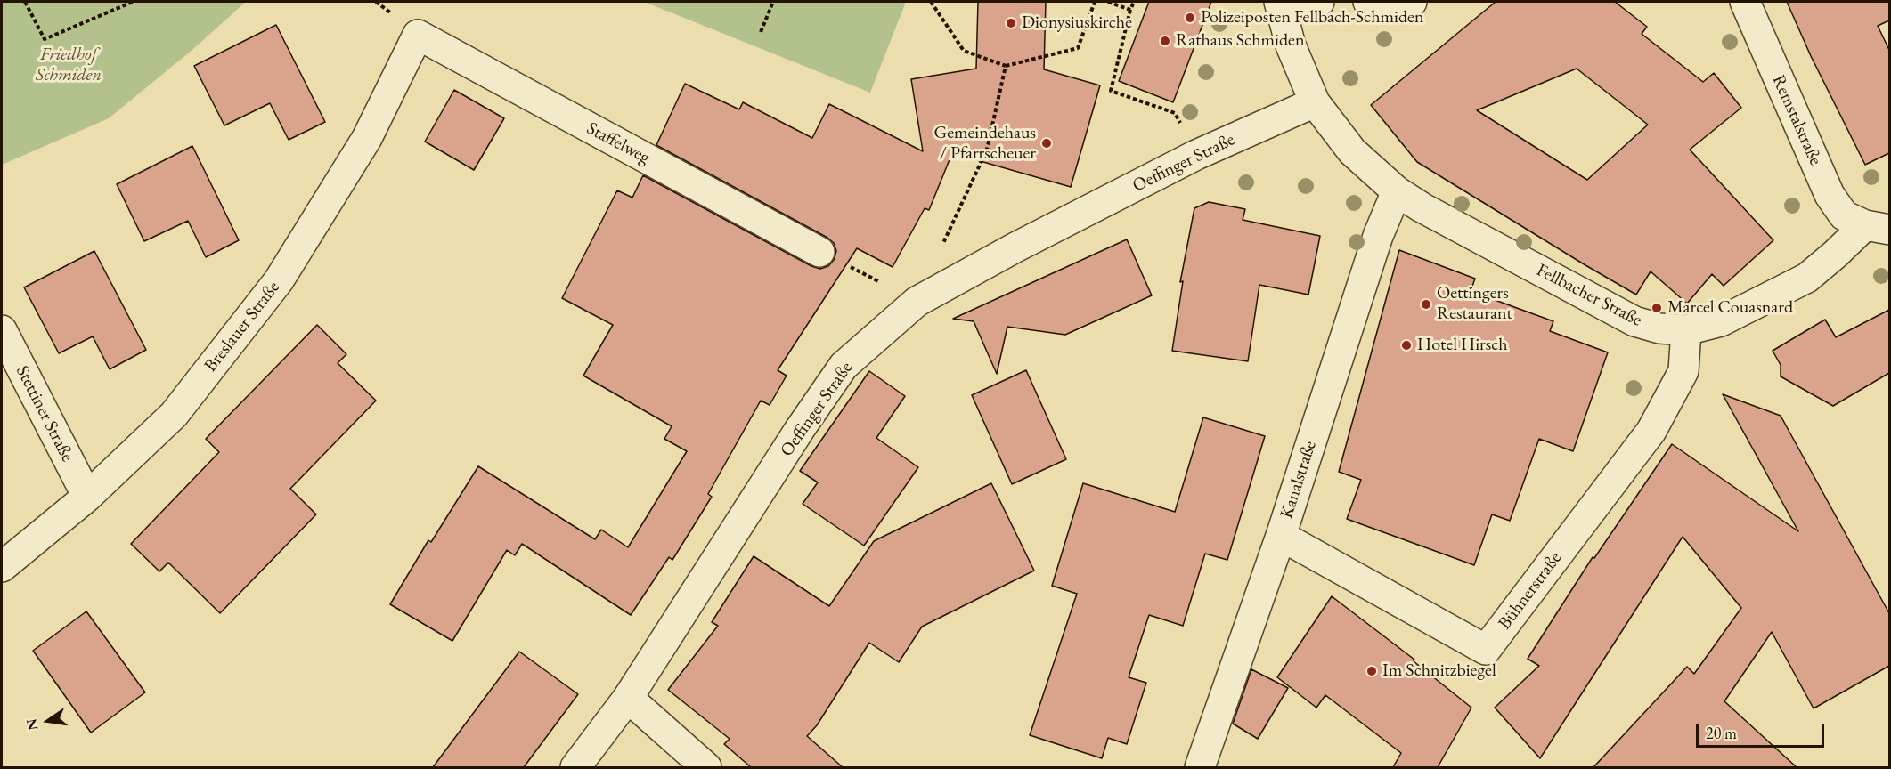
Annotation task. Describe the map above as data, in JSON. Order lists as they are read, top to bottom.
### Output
{
  "streets": {
    "street": [
      "Remstalstraße",
      "Staffelweg",
      "Oeffinger Straße",
      "Fellbacher Straße",
      "Breslauer Straße",
      "Stettiner Straße",
      "Kanalstraße",
      "Bühnerstraße"
    ]
  },
  "crossings": [
    ["Remstalstraße", "Fellbacher Straße"],
    ["Staffelweg", "Breslauer Straße"],
    ["Oeffinger Straße", "Fellbacher Straße"],
    ["Fellbacher Straße", "Kanalstraße"],
    ["Fellbacher Straße", "Bühnerstraße"],
    ["Breslauer Straße", "Stettiner Straße"],
    ["Kanalstraße", "Bühnerstraße"]
  ],
  "parks": ["Friedhof Schmiden"],
  "places": [
    "Polizeiposten Fellbach-Schmiden",
    "Dionysiuskirche",
    "Rathaus Schmiden",
    "Gemeindehaus / Pfarrscheuer",
    "Oettingers Restaurant",
    "Marcel Couasnard",
    "Hotel Hirsch",
    "Im Schnitzbiegel"
  ],
  "scale_bar": "20 m",
  "north": "left"
}
